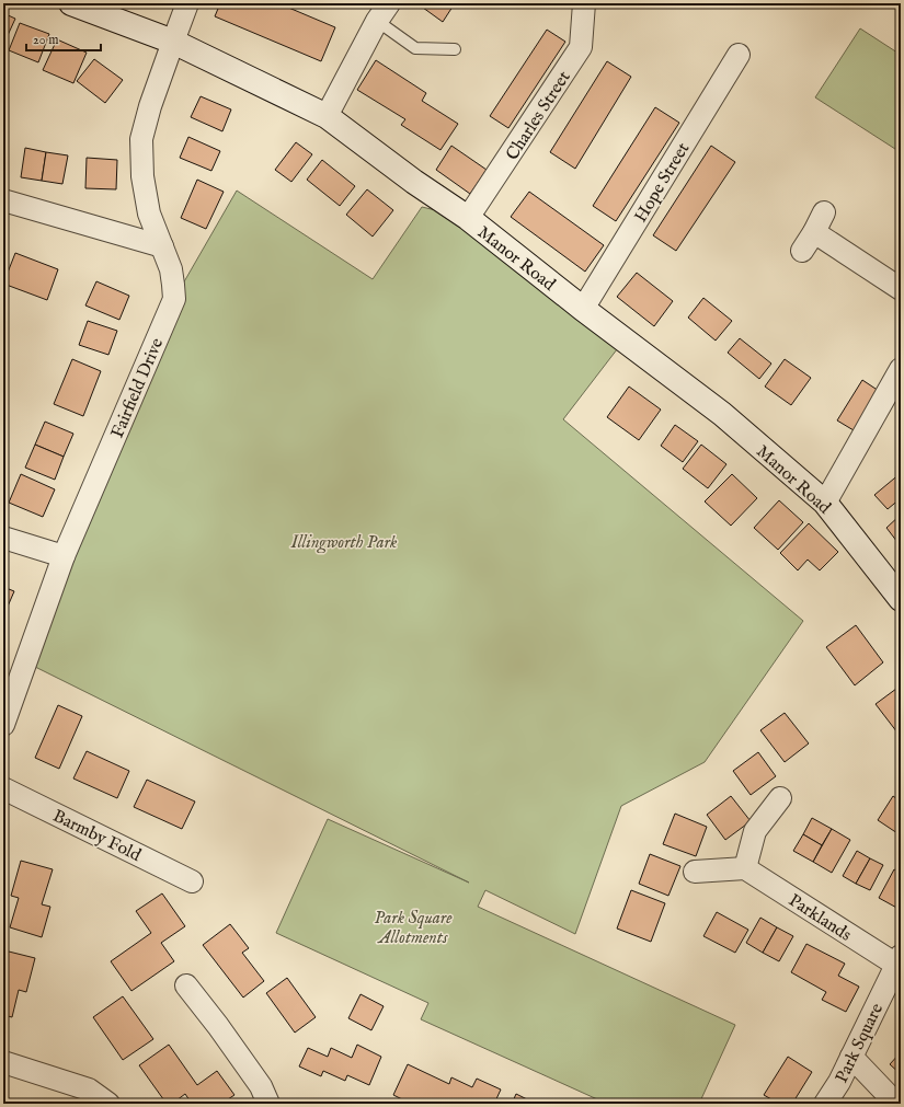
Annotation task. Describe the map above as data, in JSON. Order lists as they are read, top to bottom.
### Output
{
  "streets": {
    "street": [
      "Charles Street",
      "Hope Street",
      "Manor Road",
      "Fairfield Drive",
      "Barmby Fold",
      "Parklands",
      "Park Square"
    ]
  },
  "crossings": [
    ["Charles Street", "Manor Road"],
    ["Hope Street", "Manor Road"],
    ["Manor Road", "Fairfield Drive"],
    ["Parklands", "Park Square"]
  ],
  "parks": ["Illingworth Park", "Park Square Allotments"],
  "scale_bar": "20 m"
}
